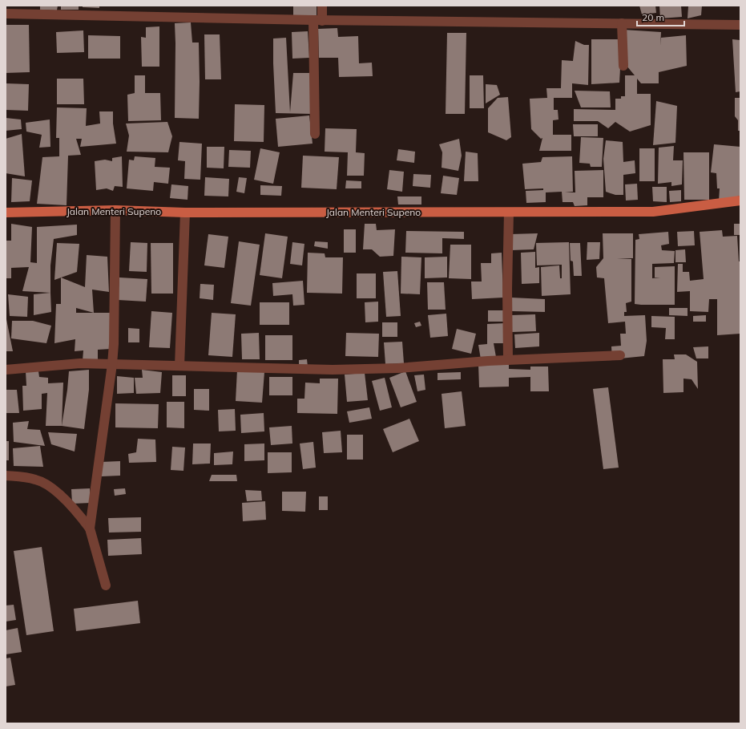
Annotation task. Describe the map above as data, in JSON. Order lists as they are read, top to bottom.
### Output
{
  "streets": {
    "main road": ["Jalan Menteri Supeno"]
  },
  "scale_bar": "20 m"
}
